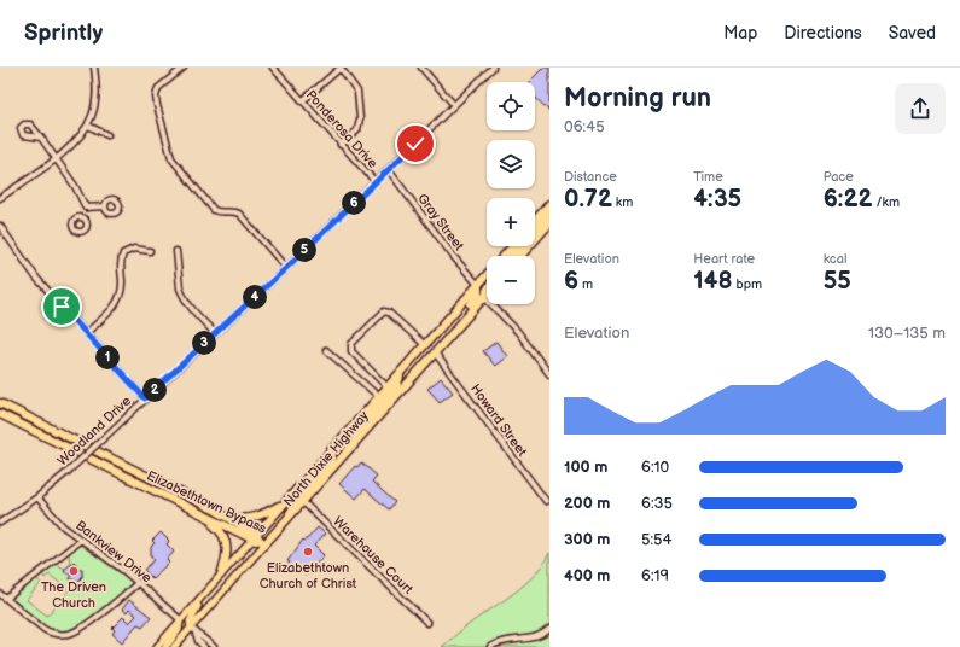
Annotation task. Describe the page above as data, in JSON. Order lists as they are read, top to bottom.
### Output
{
  "streets": {
    "highway": ["North Dixie Highway", "Elizabethtown Bypass"],
    "street": [
      "Ponderosa Drive",
      "Gray Street",
      "Howard Street",
      "Woodland Drive",
      "Bankview Drive",
      "Warehouse Court"
    ]
  },
  "crossings": [
    ["Ponderosa Drive", "Woodland Drive"],
    ["Gray Street", "Woodland Drive"],
    ["Gray Street", "North Dixie Highway"],
    ["Howard Street", "North Dixie Highway"],
    ["Woodland Drive", "Bankview Drive"],
    ["North Dixie Highway", "Elizabethtown Bypass"],
    ["North Dixie Highway", "Warehouse Court"]
  ],
  "places": ["Elizabethtown Church of Christ", "The Driven Church"],
  "page": {
    "header": "Sprintly",
    "nav": ["Map", "Directions", "Saved"],
    "heading": ["Morning run", "06:45"],
    "map_buttons": ["+", "−"],
    "stats": [
      ["Distance", "0.72 km"],
      ["Time", "4:35"],
      ["Pace", "6:22 /km"],
      ["Elevation", "6 m"],
      ["Heart rate", "148 bpm"],
      ["kcal", "55"]
    ],
    "pins": [
      "6",
      "5",
      "4",
      "3",
      "1",
      "2"
    ],
    "chart": ["Elevation", "130–135 m"],
    "list": [
      {
        "name": "100 m",
        "note": "6:10"
      },
      {
        "name": "200 m",
        "note": "6:35"
      },
      {
        "name": "300 m",
        "note": "5:54"
      },
      {
        "name": "400 m",
        "note": "6:19"
      }
    ]
  }
}
